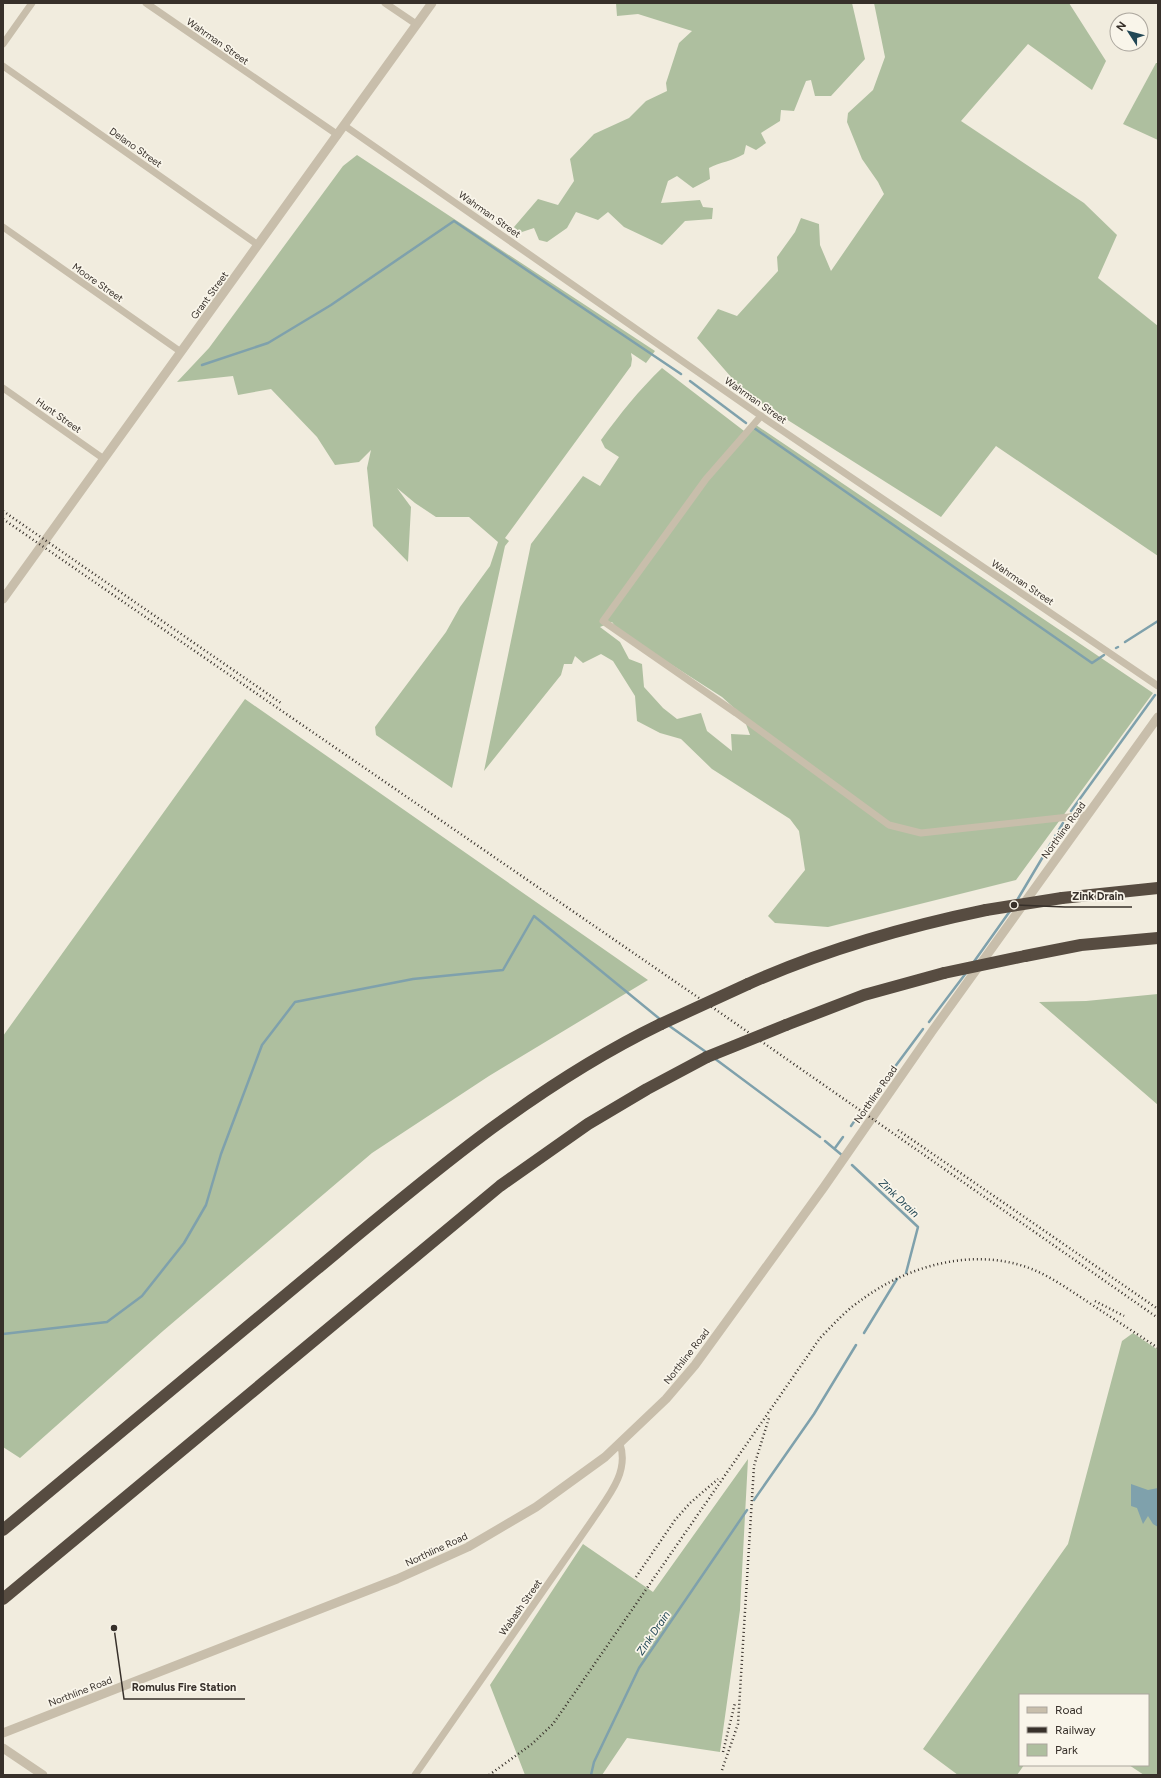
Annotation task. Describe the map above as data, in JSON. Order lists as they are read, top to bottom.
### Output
{
  "streets": {
    "street": [
      "Wahrman Street",
      "Delano Street",
      "Moore Street",
      "Grant Street",
      "Hunt Street",
      "Northline Road",
      "Wabash Street"
    ]
  },
  "crossings": [
    ["Wahrman Street", "Grant Street"],
    ["Delano Street", "Grant Street"],
    ["Moore Street", "Grant Street"],
    ["Grant Street", "Hunt Street"],
    ["Northline Road", "Wabash Street"]
  ],
  "water": ["Zink Drain"],
  "places": ["Zink Drain", "Romulus Fire Station"],
  "legend": ["Road", "Railway", "Park"],
  "north": "top left"
}
